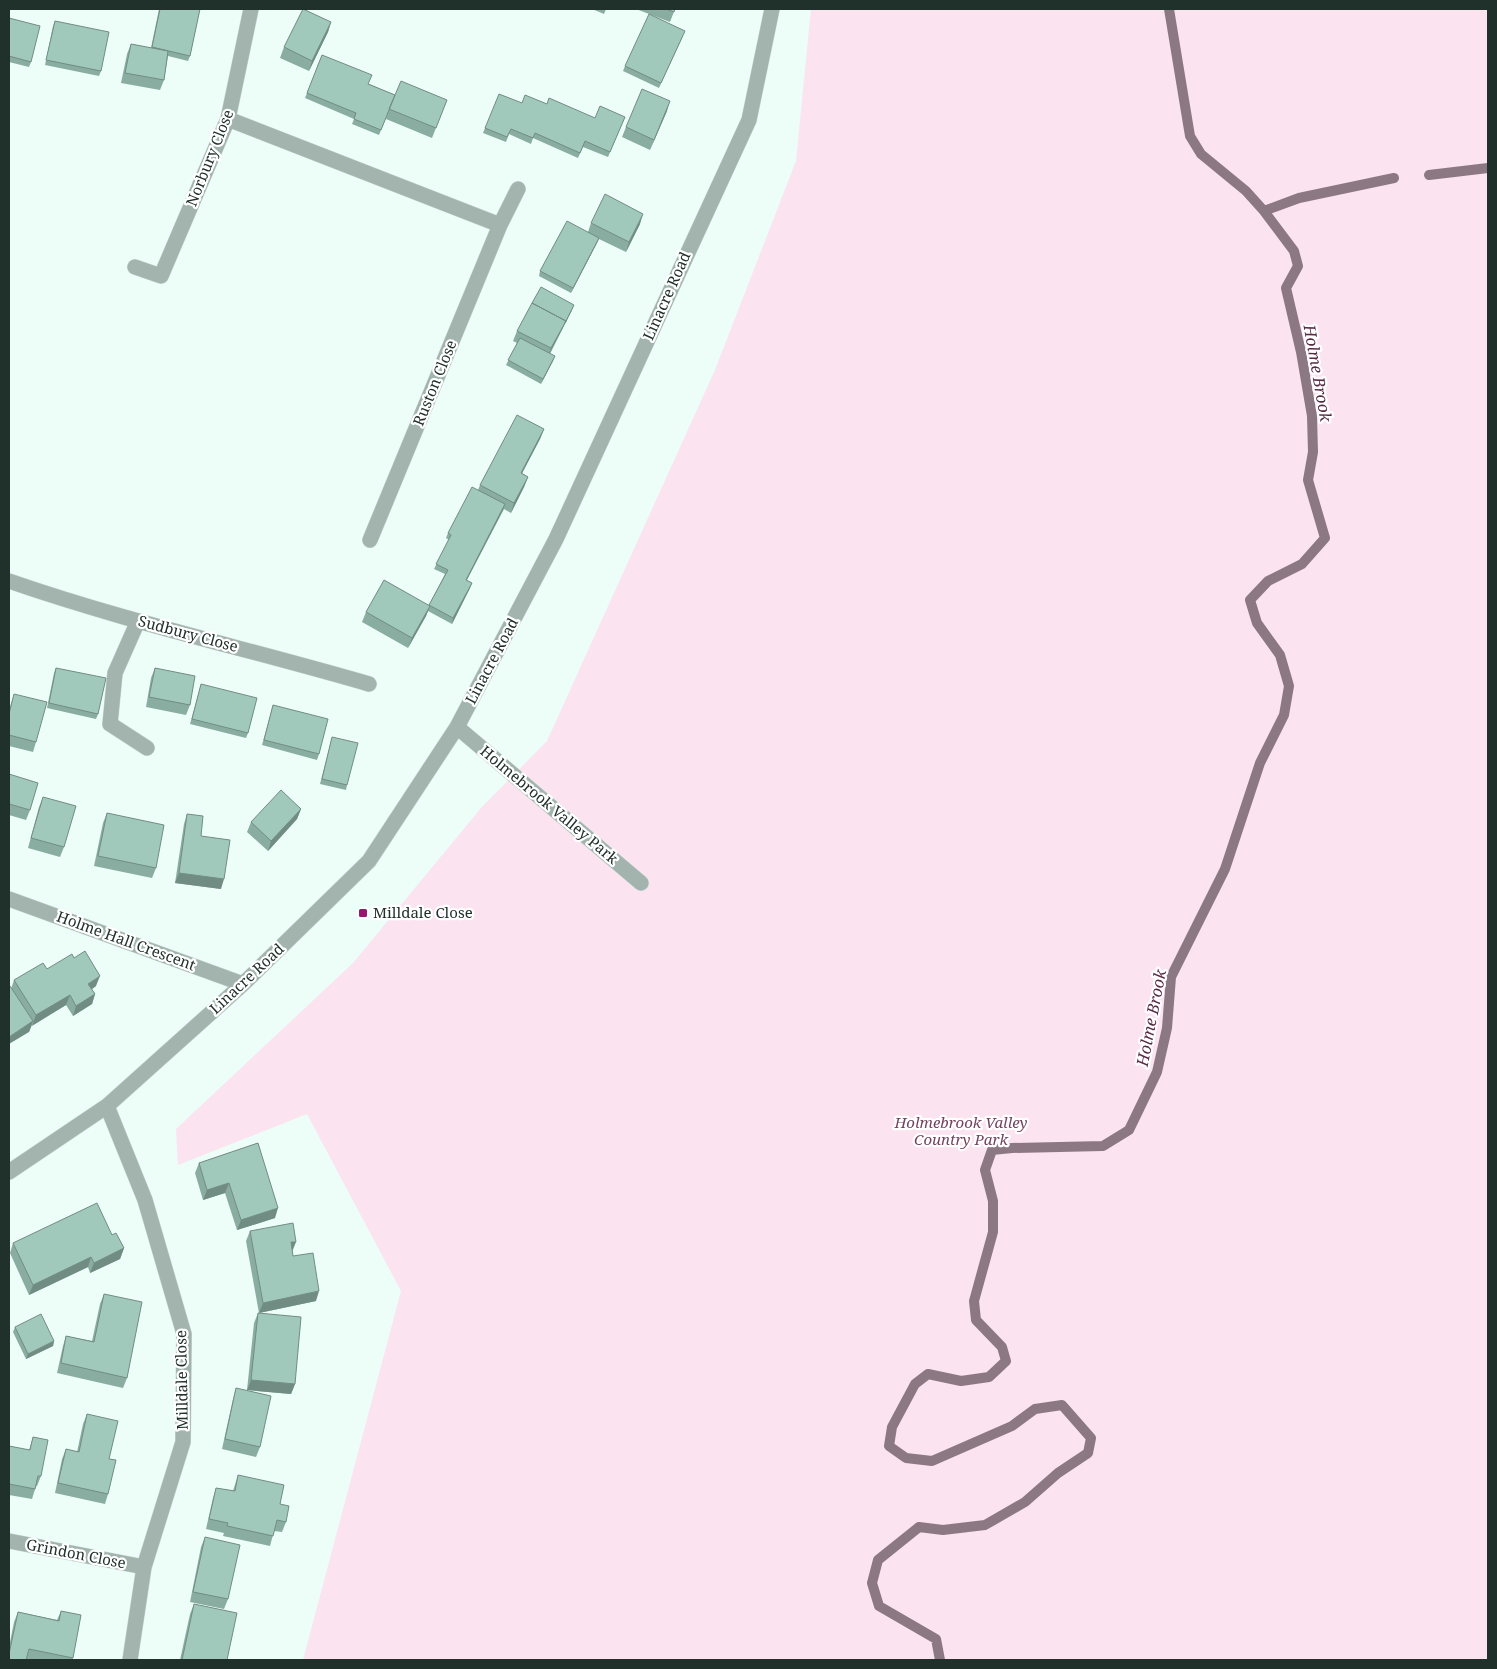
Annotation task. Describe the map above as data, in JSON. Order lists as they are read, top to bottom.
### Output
{
  "streets": {
    "street": [
      "Norbury Close",
      "Linacre Road",
      "Ruston Close",
      "Sudbury Close",
      "Holmebrook Valley Park",
      "Holme Hall Crescent",
      "Milldale Close",
      "Grindon Close"
    ]
  },
  "crossings": [
    ["Linacre Road", "Holmebrook Valley Park"],
    ["Linacre Road", "Holme Hall Crescent"],
    ["Linacre Road", "Milldale Close"],
    ["Milldale Close", "Grindon Close"]
  ],
  "water": ["Holme Brook"],
  "parks": ["Holmebrook Valley Country Park"],
  "places": {
    "transit": ["Milldale Close"]
  }
}
